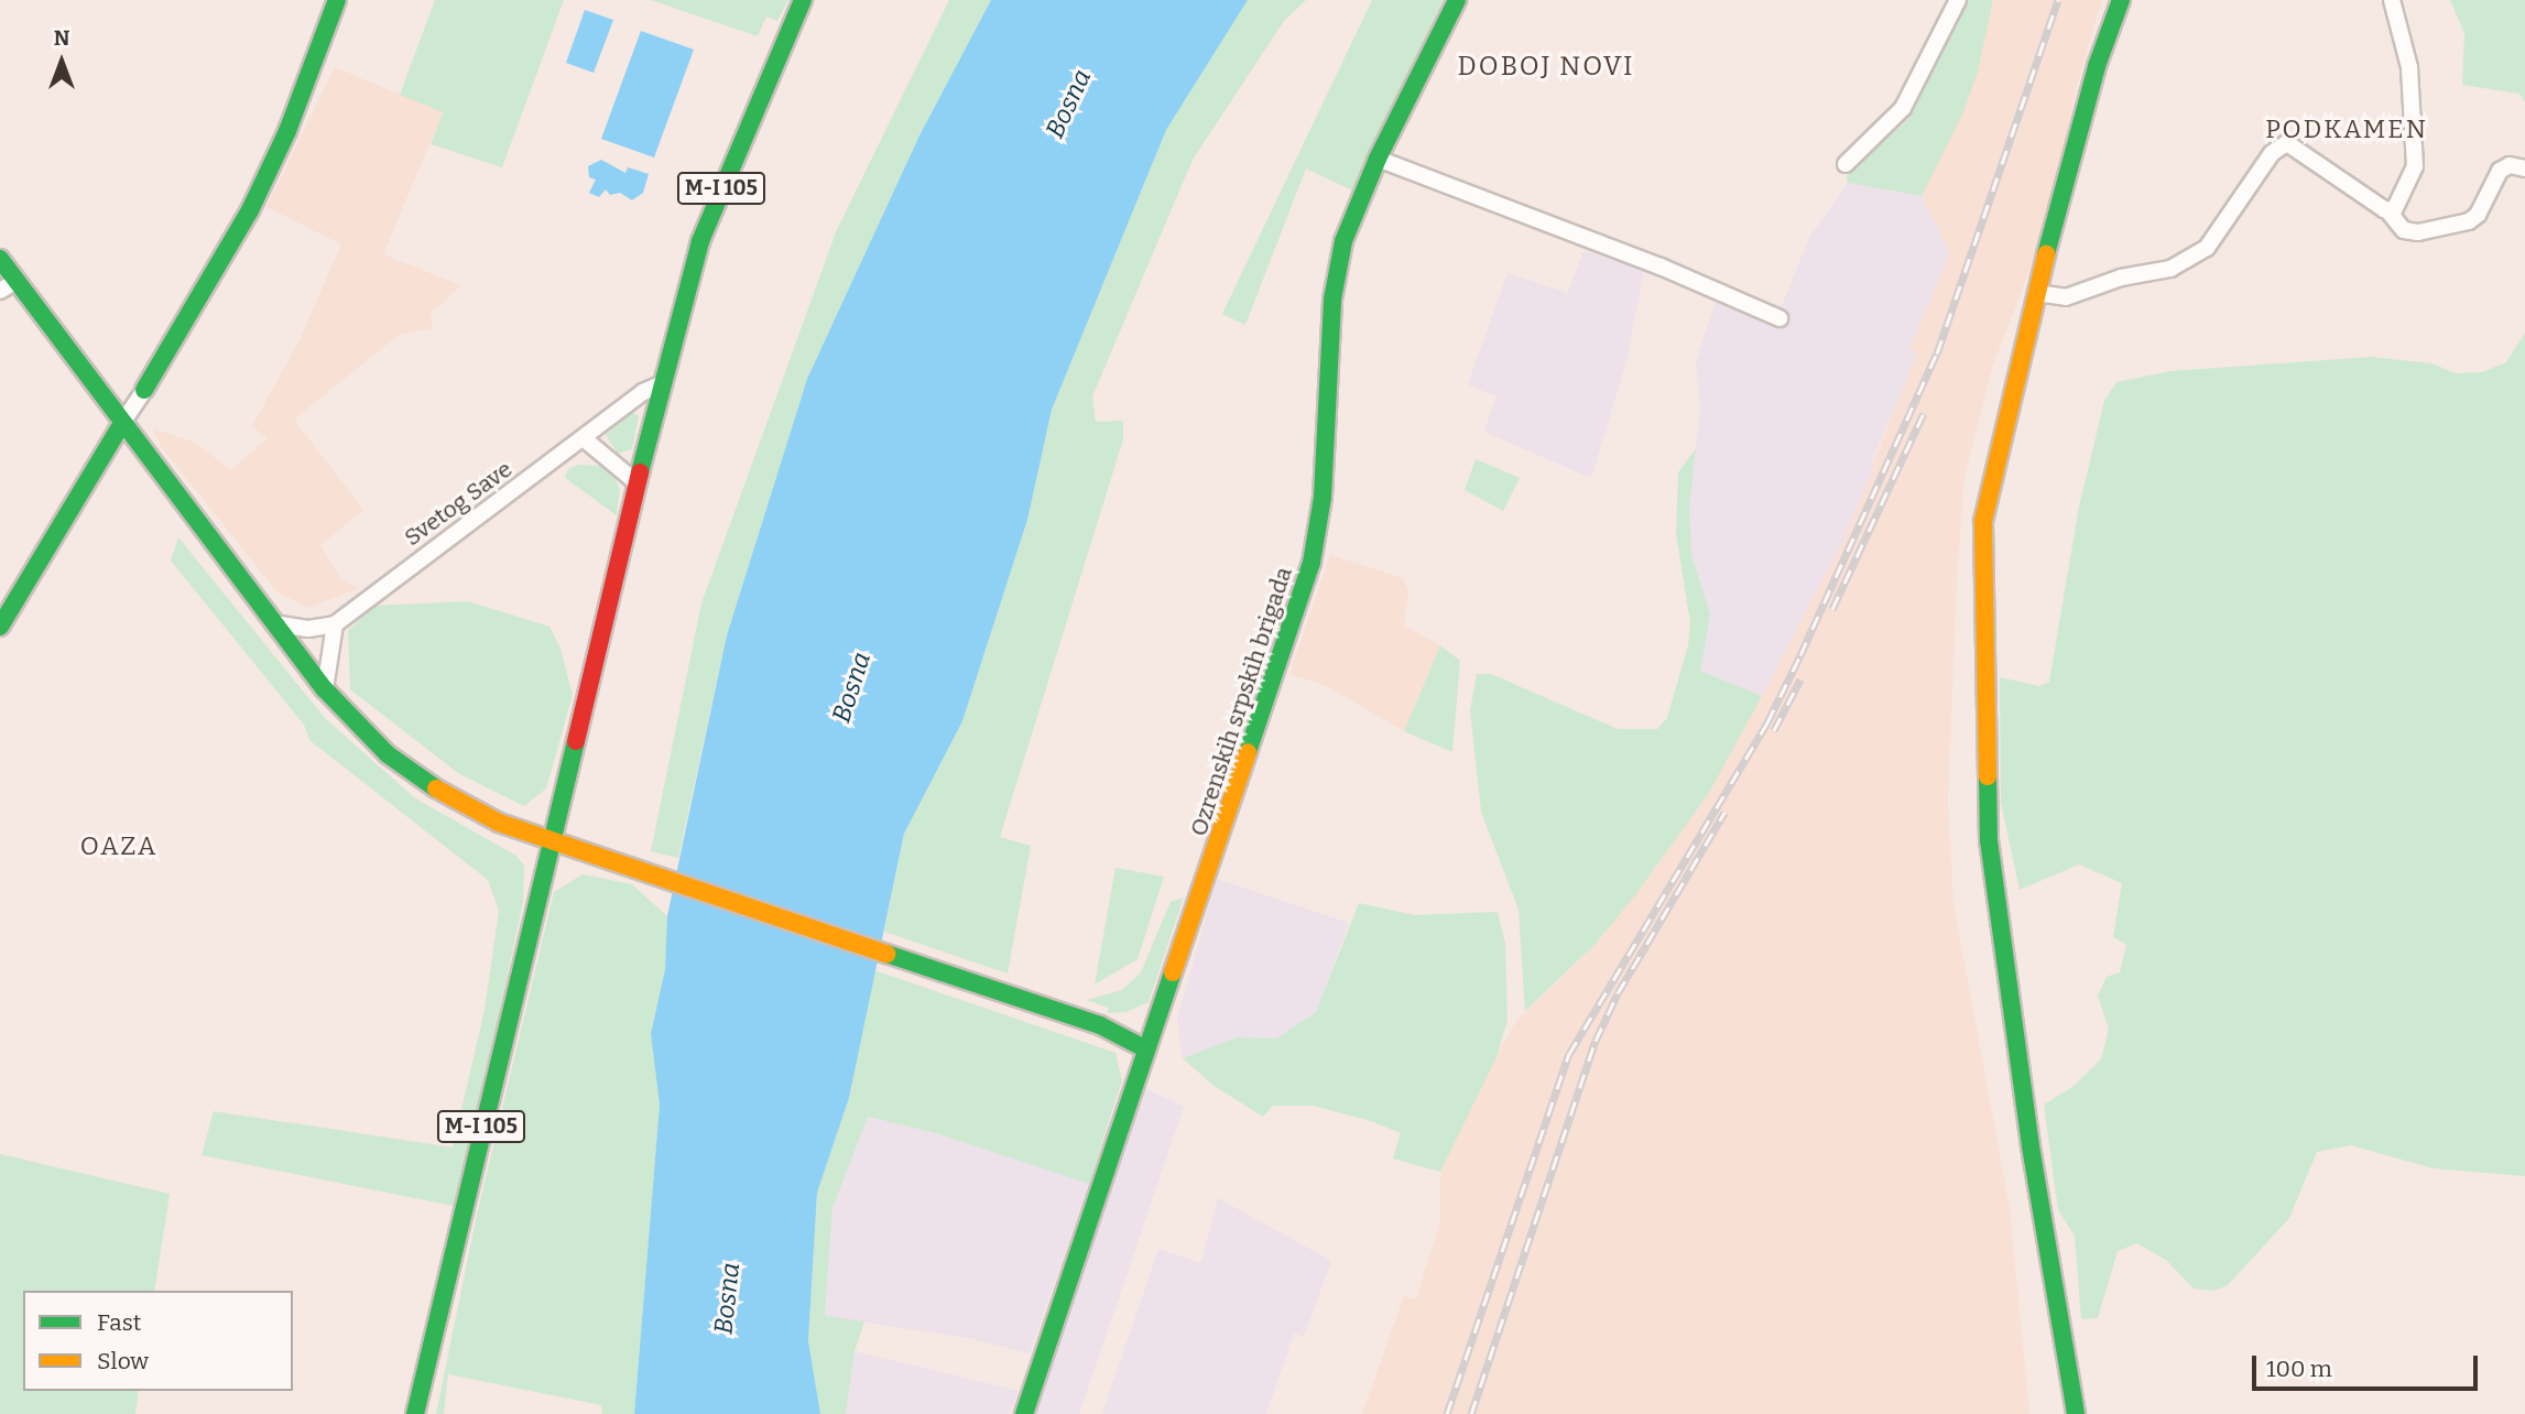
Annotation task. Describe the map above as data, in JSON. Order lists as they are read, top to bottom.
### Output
{
  "streets": {
    "street": ["M-I 105", "Svetog Save", "Ozrenskih srpskih brigada"]
  },
  "crossings": [
    ["M-I 105", "Svetog Save"]
  ],
  "districts": ["DOBOJ NOVI", "PODKAMEN", "OAZA"],
  "water": ["Bosna"],
  "legend": ["Fast", "Slow"],
  "scale_bar": "100 m",
  "north": "top"
}
